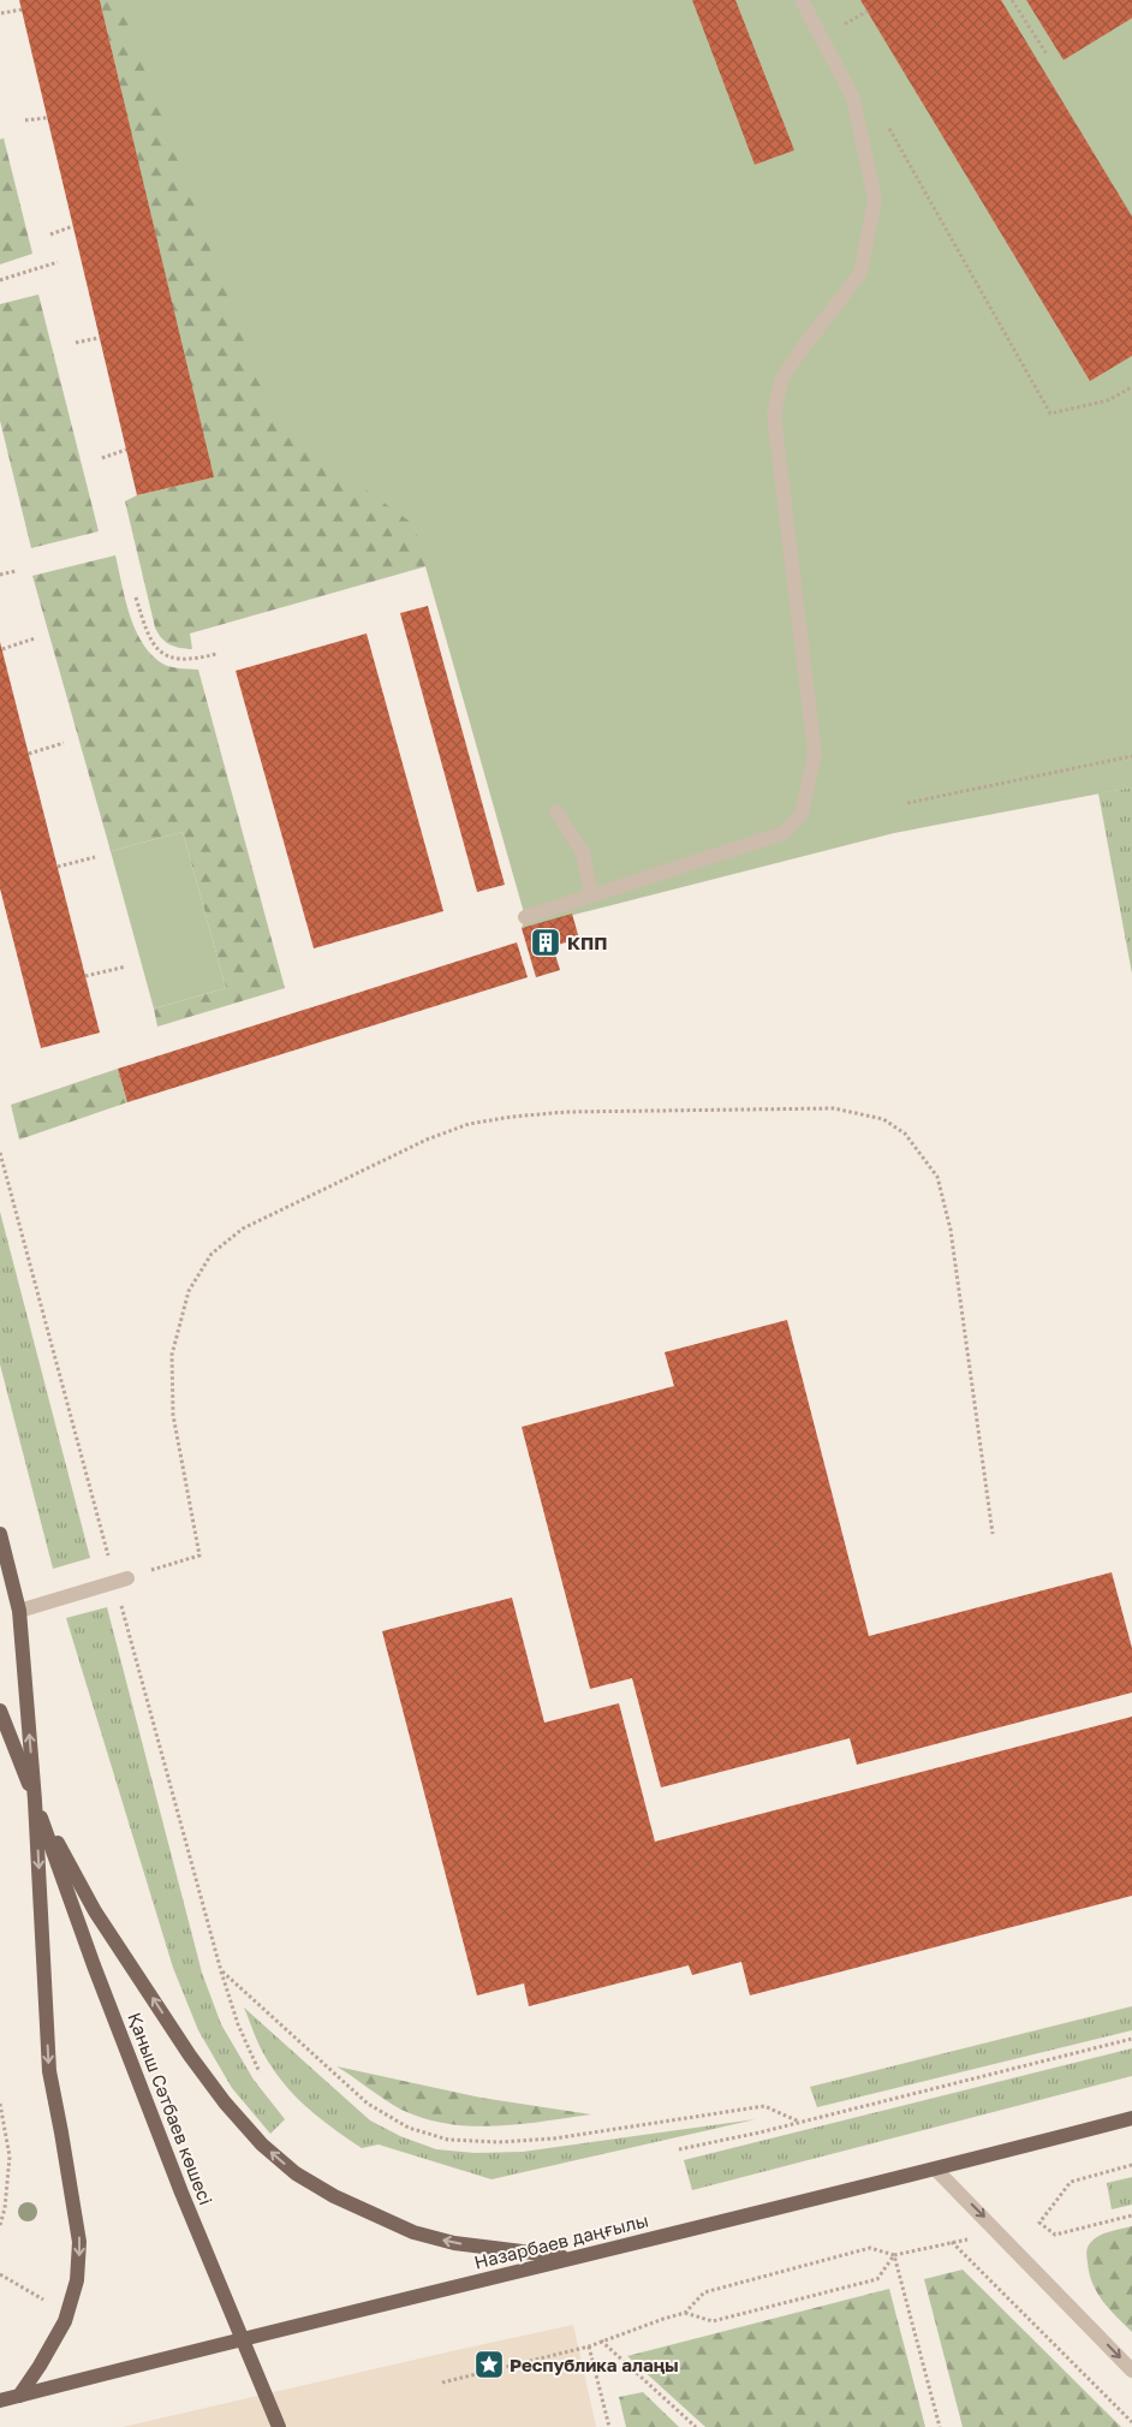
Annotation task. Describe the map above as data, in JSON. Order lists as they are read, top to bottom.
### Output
{
  "streets": {
    "main road": ["Қаныш Сәтбаев көшесі", "Назарбаев даңғылы"]
  },
  "crossings": [
    ["Қаныш Сәтбаев көшесі", "Назарбаев даңғылы"]
  ],
  "places": {
    "building": ["КПП"],
    "place": ["Республика алаңы"]
  }
}
